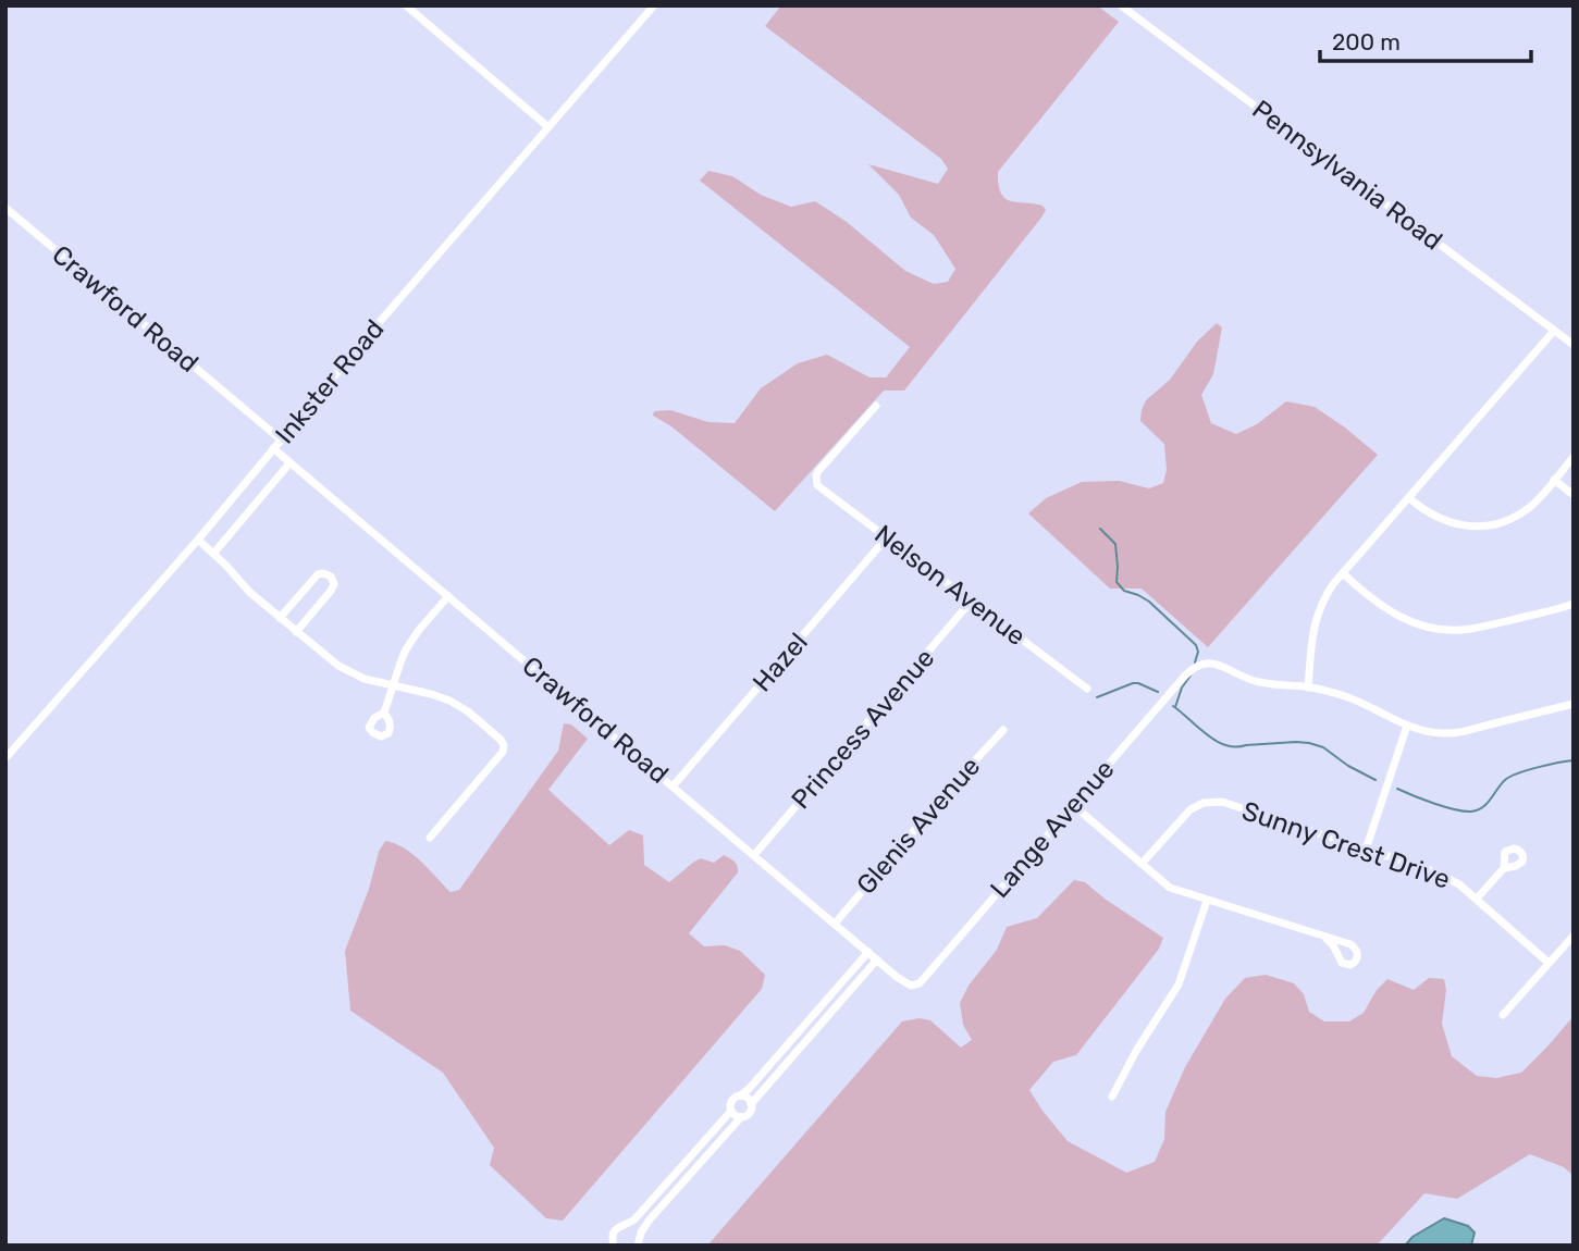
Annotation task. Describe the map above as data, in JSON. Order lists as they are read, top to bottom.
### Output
{
  "streets": {
    "street": [
      "Pennsylvania Road",
      "Crawford Road",
      "Inkster Road",
      "Nelson Avenue",
      "Hazel",
      "Princess Avenue",
      "Glenis Avenue",
      "Lange Avenue",
      "Sunny Crest Drive"
    ]
  },
  "crossings": [
    ["Crawford Road", "Inkster Road"],
    ["Crawford Road", "Hazel"],
    ["Crawford Road", "Princess Avenue"],
    ["Crawford Road", "Glenis Avenue"],
    ["Crawford Road", "Lange Avenue"],
    ["Nelson Avenue", "Hazel"],
    ["Nelson Avenue", "Princess Avenue"]
  ],
  "scale_bar": "200 m"
}
